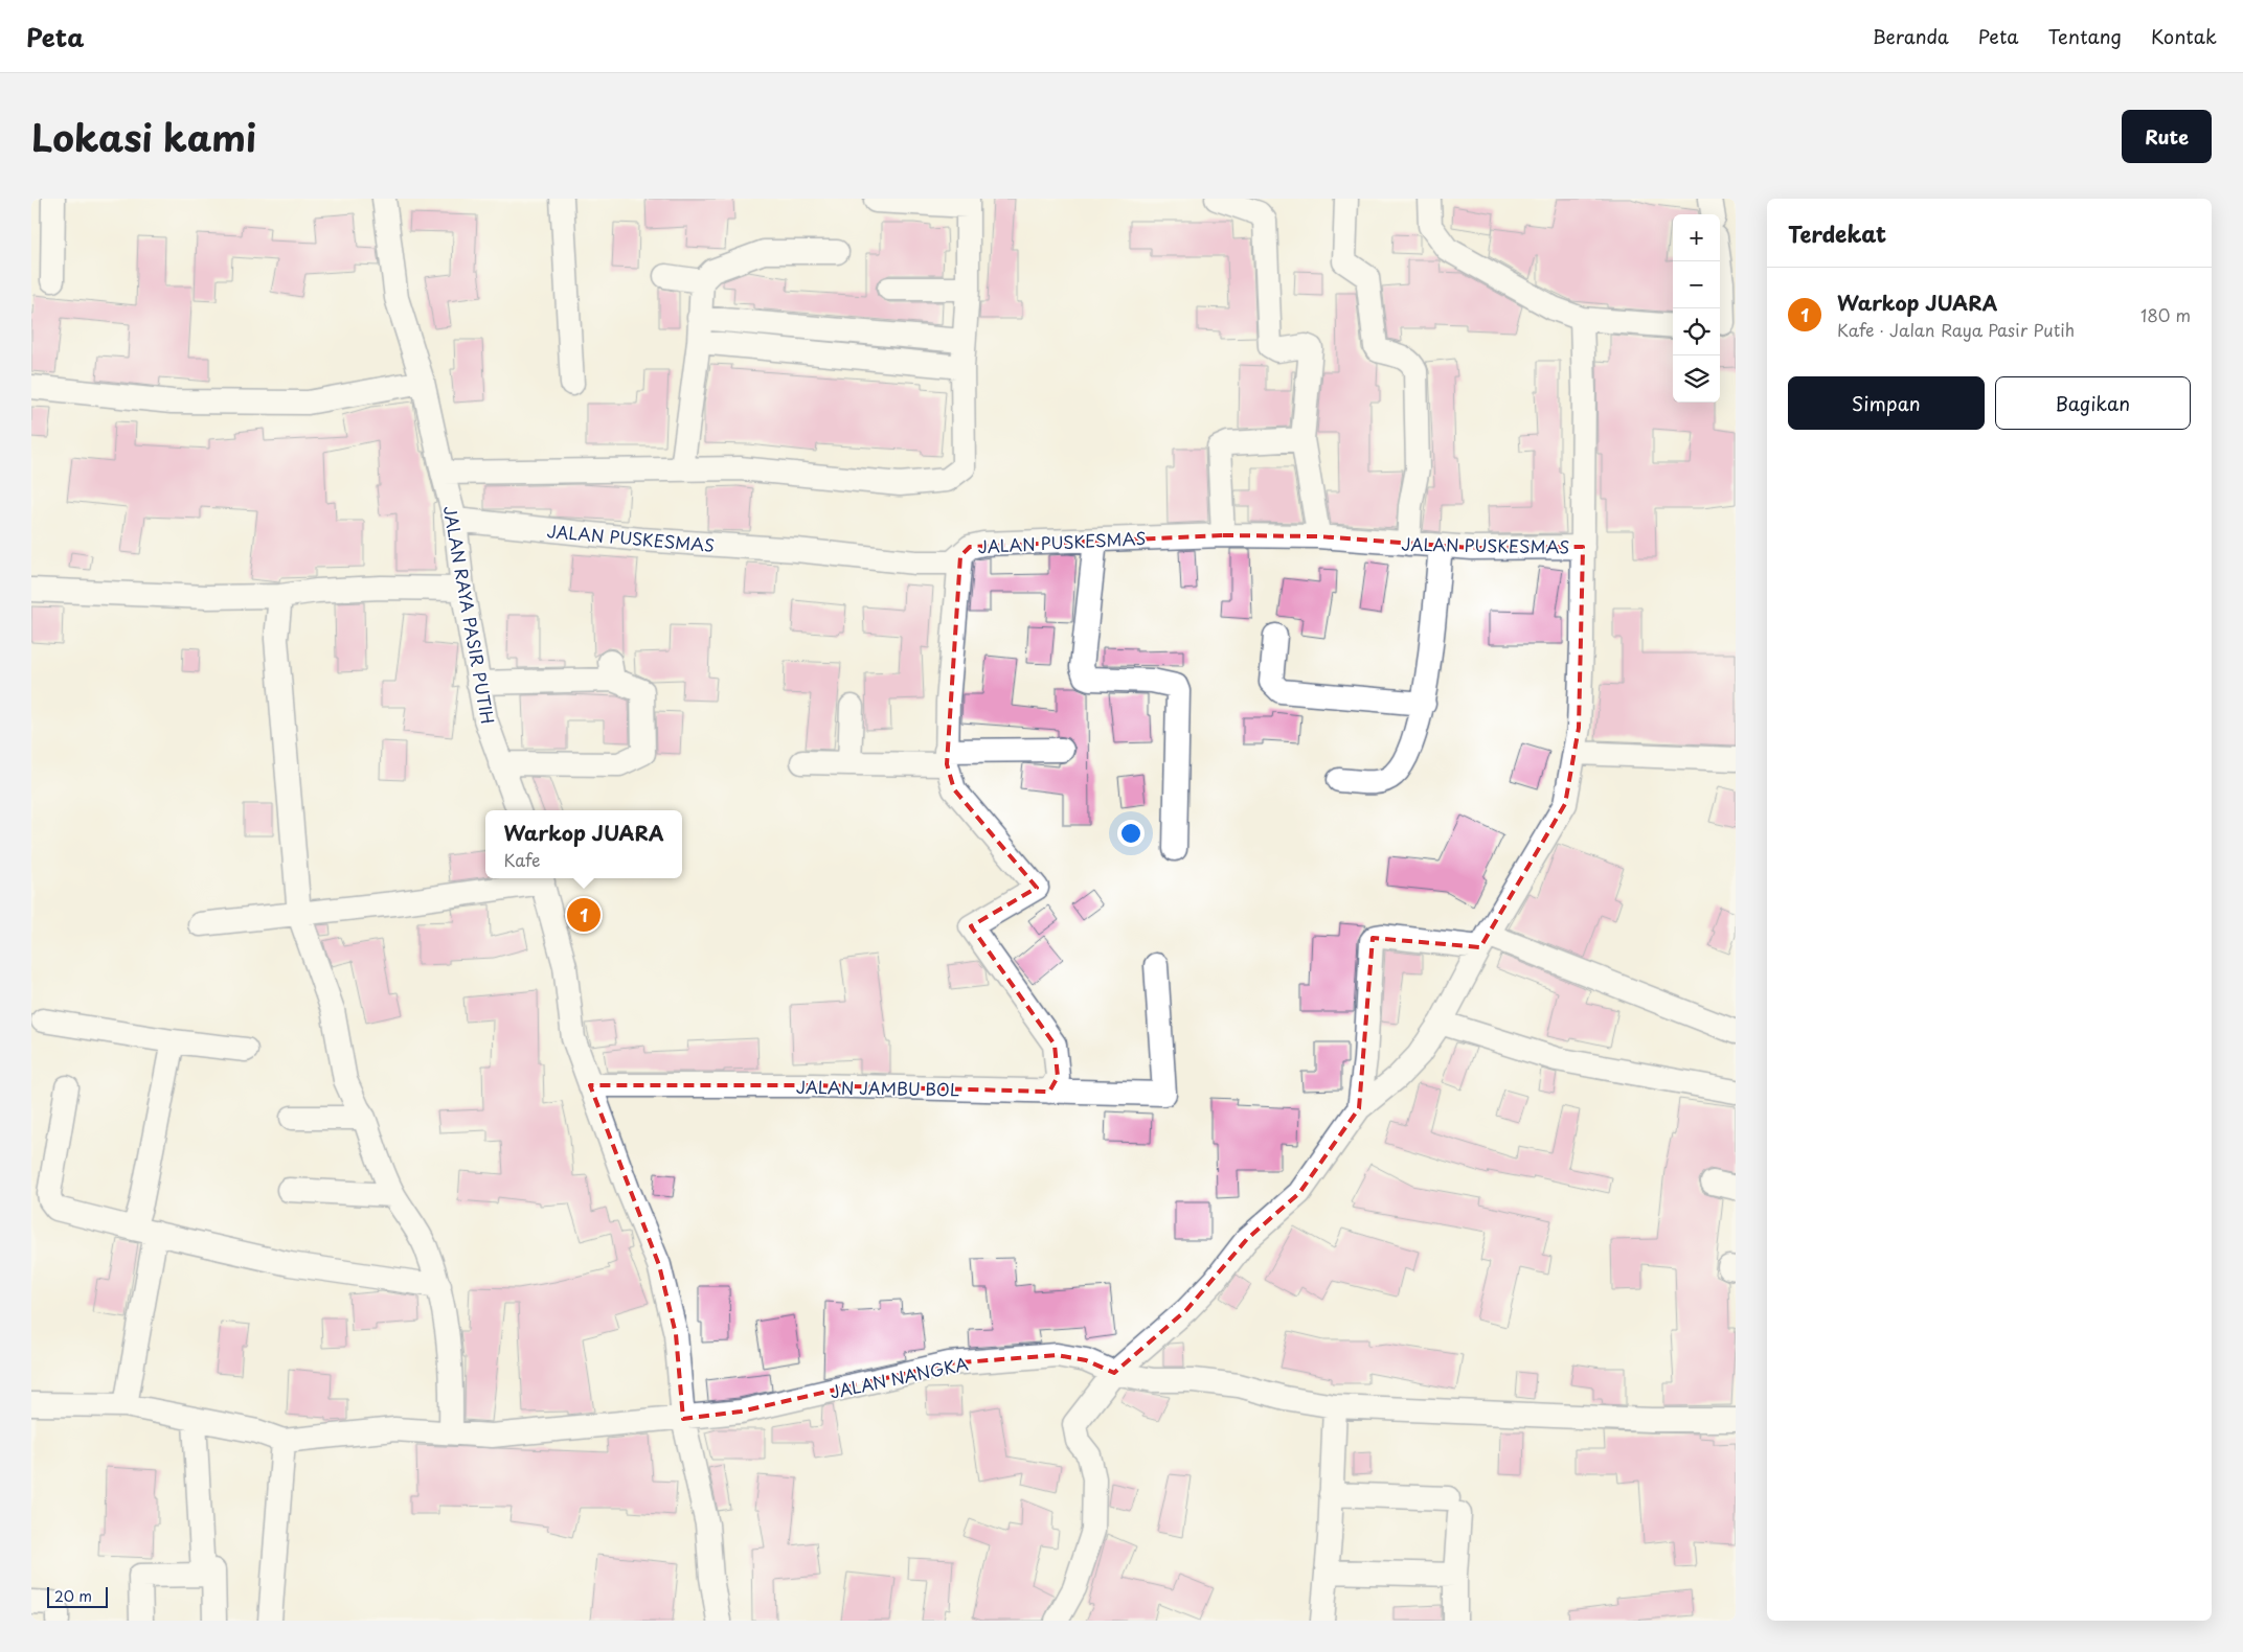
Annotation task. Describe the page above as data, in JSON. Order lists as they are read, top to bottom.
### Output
{
  "streets": {
    "street": [
      "JALAN PUSKESMAS",
      "JALAN RAYA PASIR PUTIH",
      "JALAN JAMBU BOL",
      "JALAN NANGKA"
    ]
  },
  "crossings": [
    ["JALAN PUSKESMAS", "JALAN RAYA PASIR PUTIH"]
  ],
  "scale_bar": "20 m",
  "page": {
    "header": "Peta",
    "nav": [
      "Beranda",
      "Peta",
      "Tentang",
      "Kontak"
    ],
    "title": "Lokasi kami",
    "buttons": [
      "Rute",
      ["Simpan", "Bagikan"]
    ],
    "heading": "Terdekat",
    "map_buttons": ["+", "−"],
    "list": [
      {
        "mark": "1",
        "name": "Warkop JUARA",
        "note": "Kafe · Jalan Raya Pasir Putih",
        "value": "180 m"
      }
    ],
    "popup": ["Warkop JUARA", "Kafe"],
    "pins": "1",
    "scale": "20 m"
  }
}
